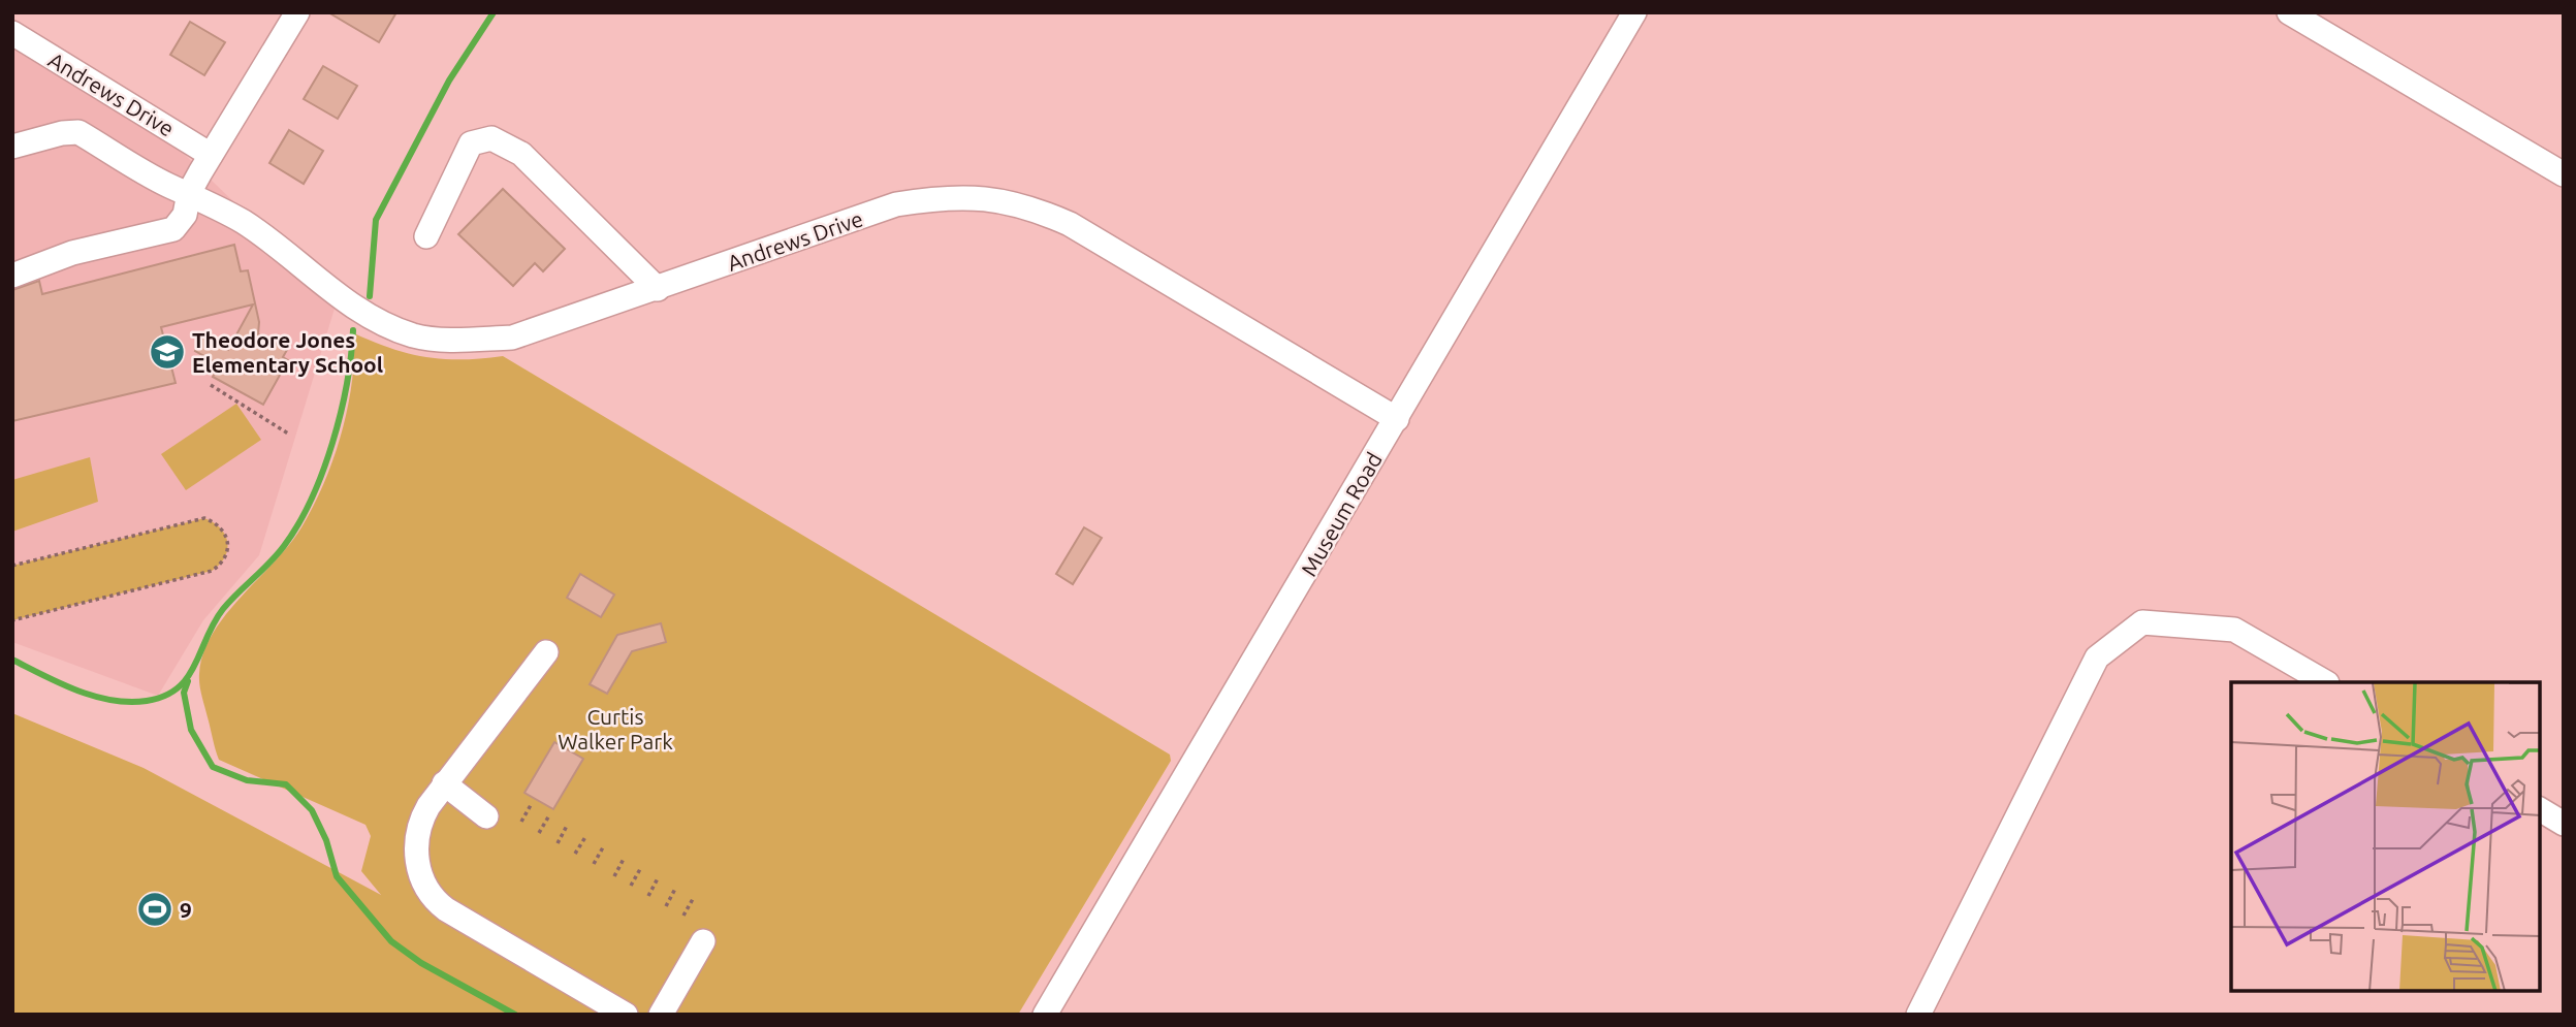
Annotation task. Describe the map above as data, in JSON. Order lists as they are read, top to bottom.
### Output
{
  "streets": {
    "street": ["Andrews Drive", "Museum Road"]
  },
  "crossings": [
    ["Andrews Drive", "Museum Road"]
  ],
  "parks": ["Curtis Walker Park"],
  "places": {
    "school or university": ["Theodore Jones Elementary School"],
    "sports": ["9"]
  }
}
